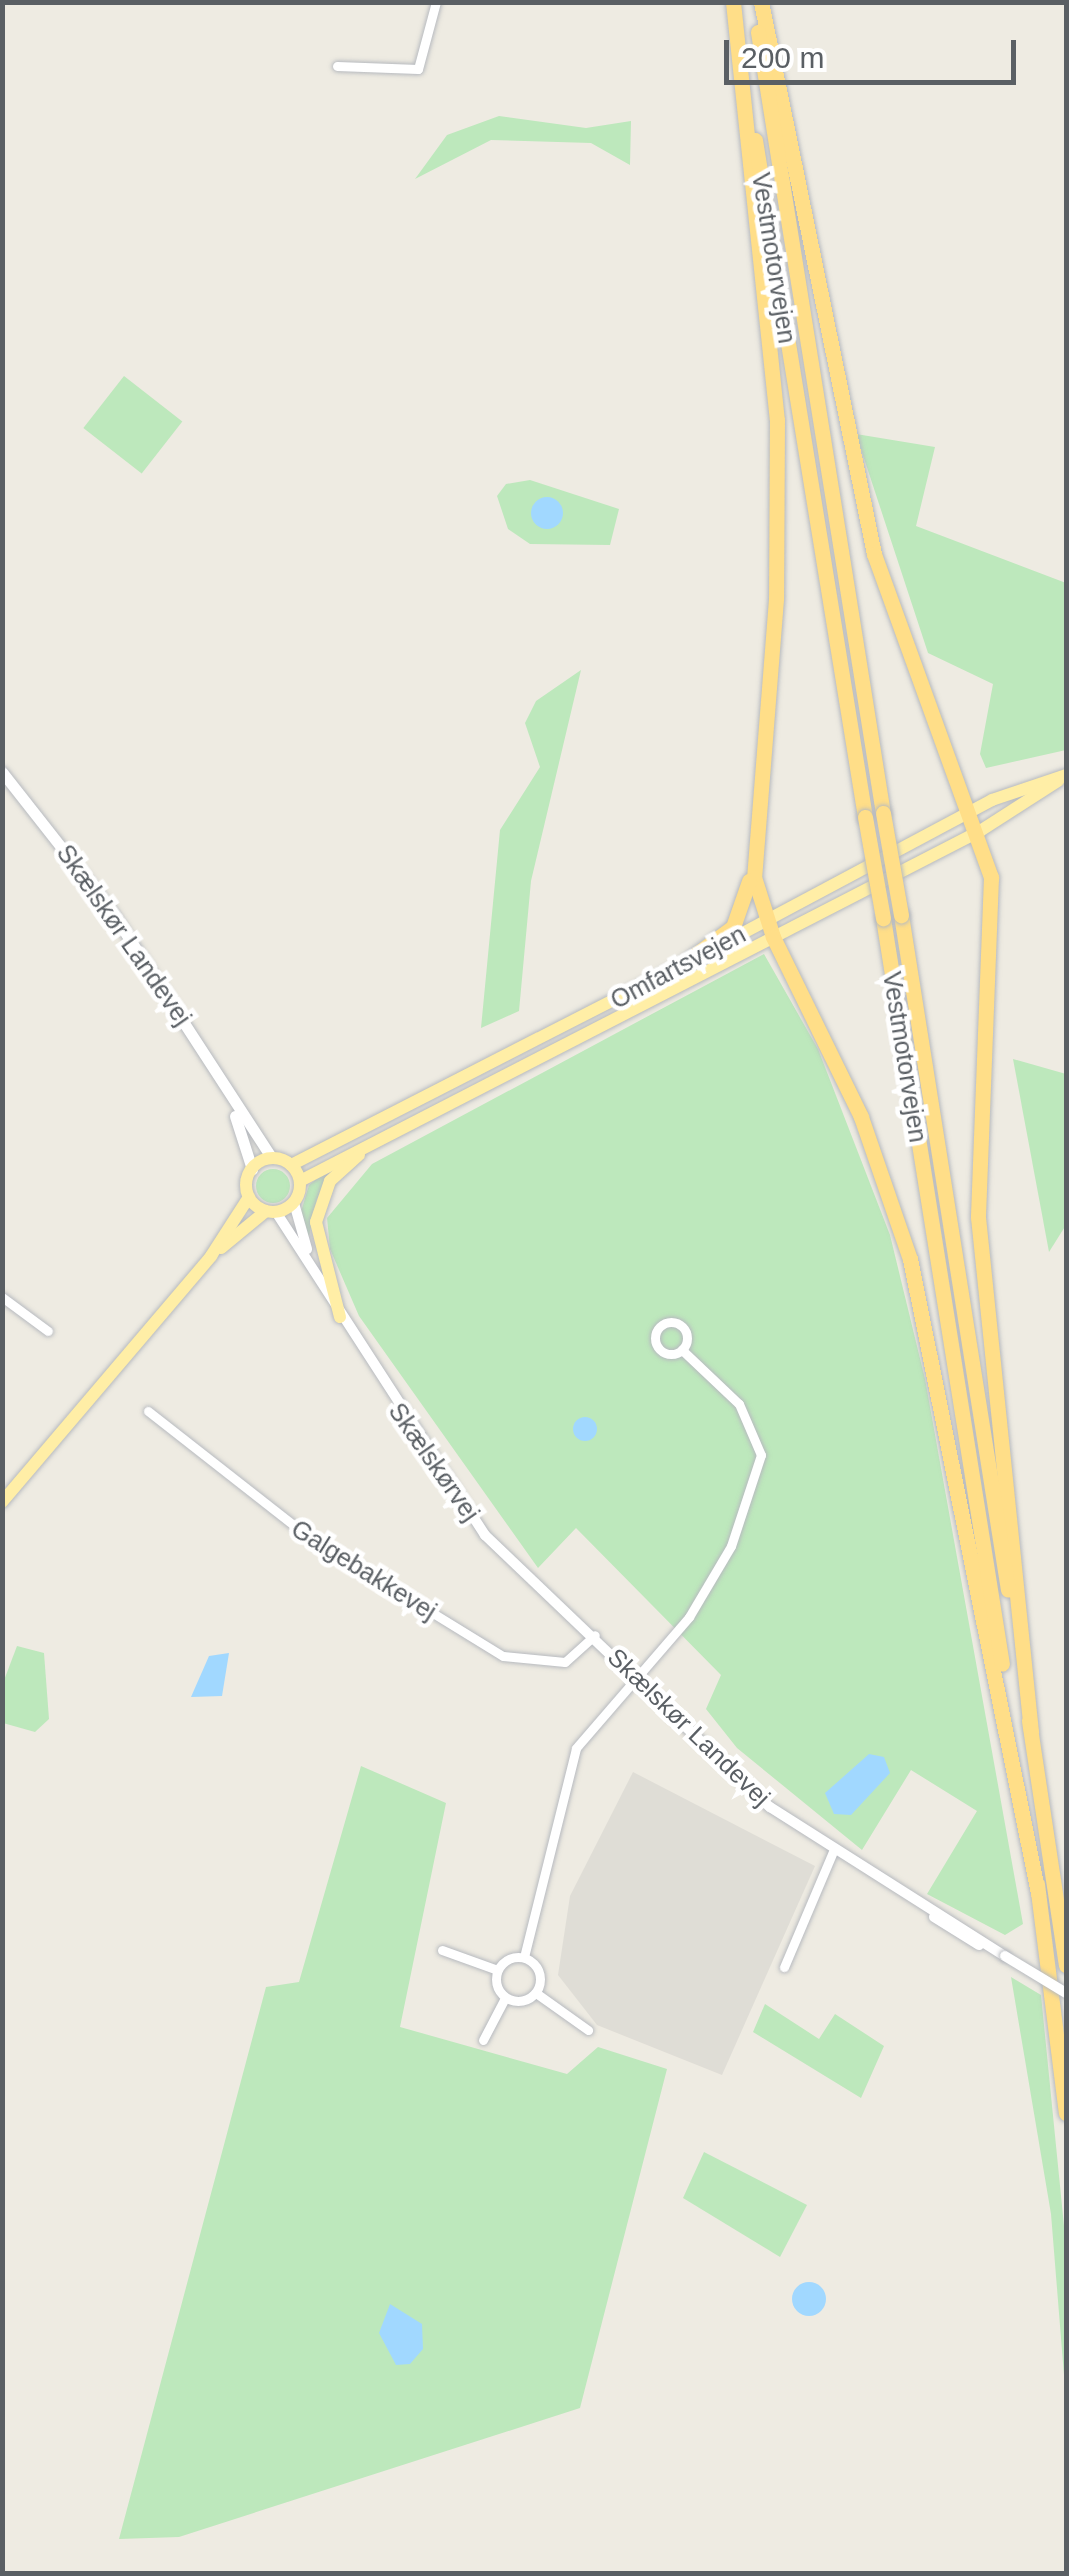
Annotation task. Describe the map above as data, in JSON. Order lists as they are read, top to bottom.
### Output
{
  "streets": {
    "highway": ["Vestmotorvejen"],
    "main road": ["Skælskør Landevej", "Omfartsvejen"],
    "street": ["Skælskørvej", "Galgebakkevej"]
  },
  "crossings": [
    ["Skælskør Landevej", "Omfartsvejen"],
    ["Skælskør Landevej", "Skælskørvej"],
    ["Skælskør Landevej", "Galgebakkevej"],
    ["Omfartsvejen", "Skælskørvej"],
    ["Skælskørvej", "Galgebakkevej"]
  ],
  "scale_bar": "200 m"
}
